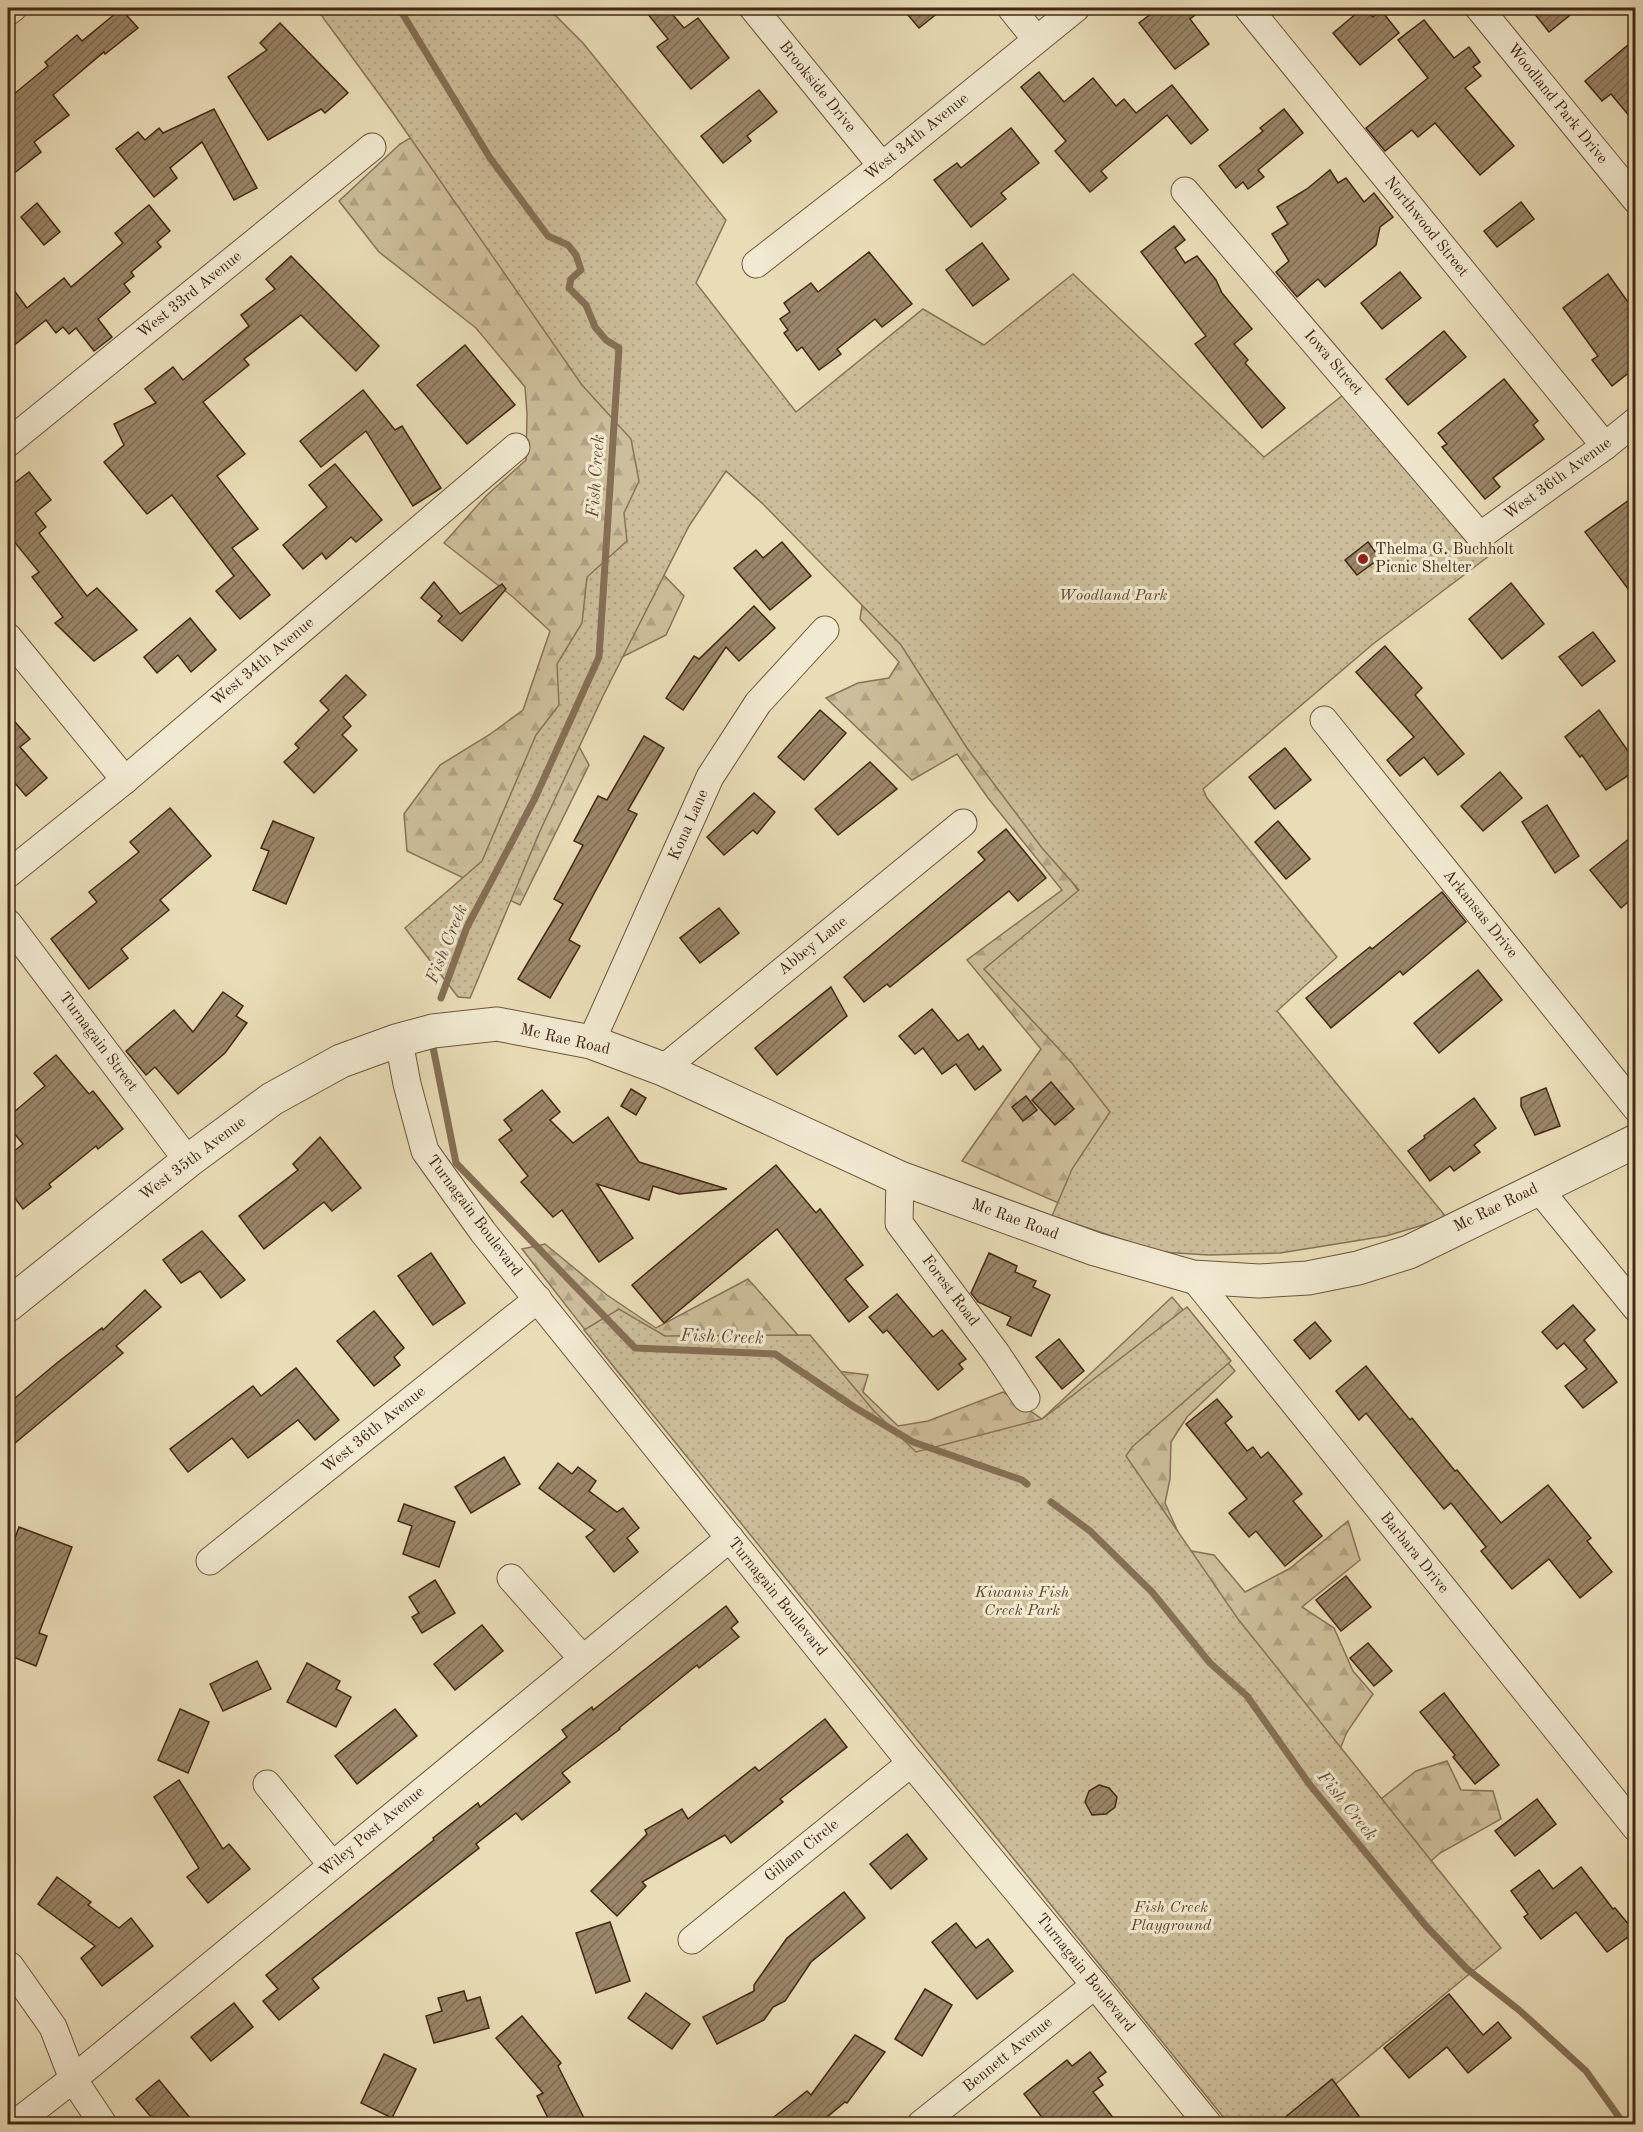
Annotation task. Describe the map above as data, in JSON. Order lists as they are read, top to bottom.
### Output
{
  "streets": {
    "street": [
      "Brookside Drive",
      "Woodland Park Drive",
      "West 34th Avenue",
      "Northwood Street",
      "West 33rd Avenue",
      "Iowa Street",
      "West 36th Avenue",
      "Kona Lane",
      "Arkansas Drive",
      "Abbey Lane",
      "Mc Rae Road",
      "Turnagain Street",
      "West 35th Avenue",
      "Turnagain Boulevard",
      "Forest Road",
      "Barbara Drive",
      "Wiley Post Avenue",
      "Gillam Circle",
      "Bennett Avenue"
    ]
  },
  "crossings": [
    ["Brookside Drive", "West 34th Avenue"],
    ["Northwood Street", "West 36th Avenue"],
    ["Iowa Street", "West 36th Avenue"],
    ["West 36th Avenue", "Turnagain Boulevard"],
    ["Kona Lane", "Mc Rae Road"],
    ["Abbey Lane", "Mc Rae Road"],
    ["Mc Rae Road", "West 35th Avenue"],
    ["Mc Rae Road", "Turnagain Boulevard"],
    ["Mc Rae Road", "Forest Road"],
    ["Mc Rae Road", "Barbara Drive"],
    ["Turnagain Street", "West 35th Avenue"],
    ["West 35th Avenue", "Turnagain Boulevard"],
    ["Turnagain Boulevard", "Wiley Post Avenue"],
    ["Turnagain Boulevard", "Gillam Circle"],
    ["Turnagain Boulevard", "Bennett Avenue"]
  ],
  "water": ["Fish Creek"],
  "parks": ["Woodland Park", "Kiwanis Fish Creek Park", "Fish Creek Playground"],
  "places": ["Thelma G. Buchholt Picnic Shelter"]
}
